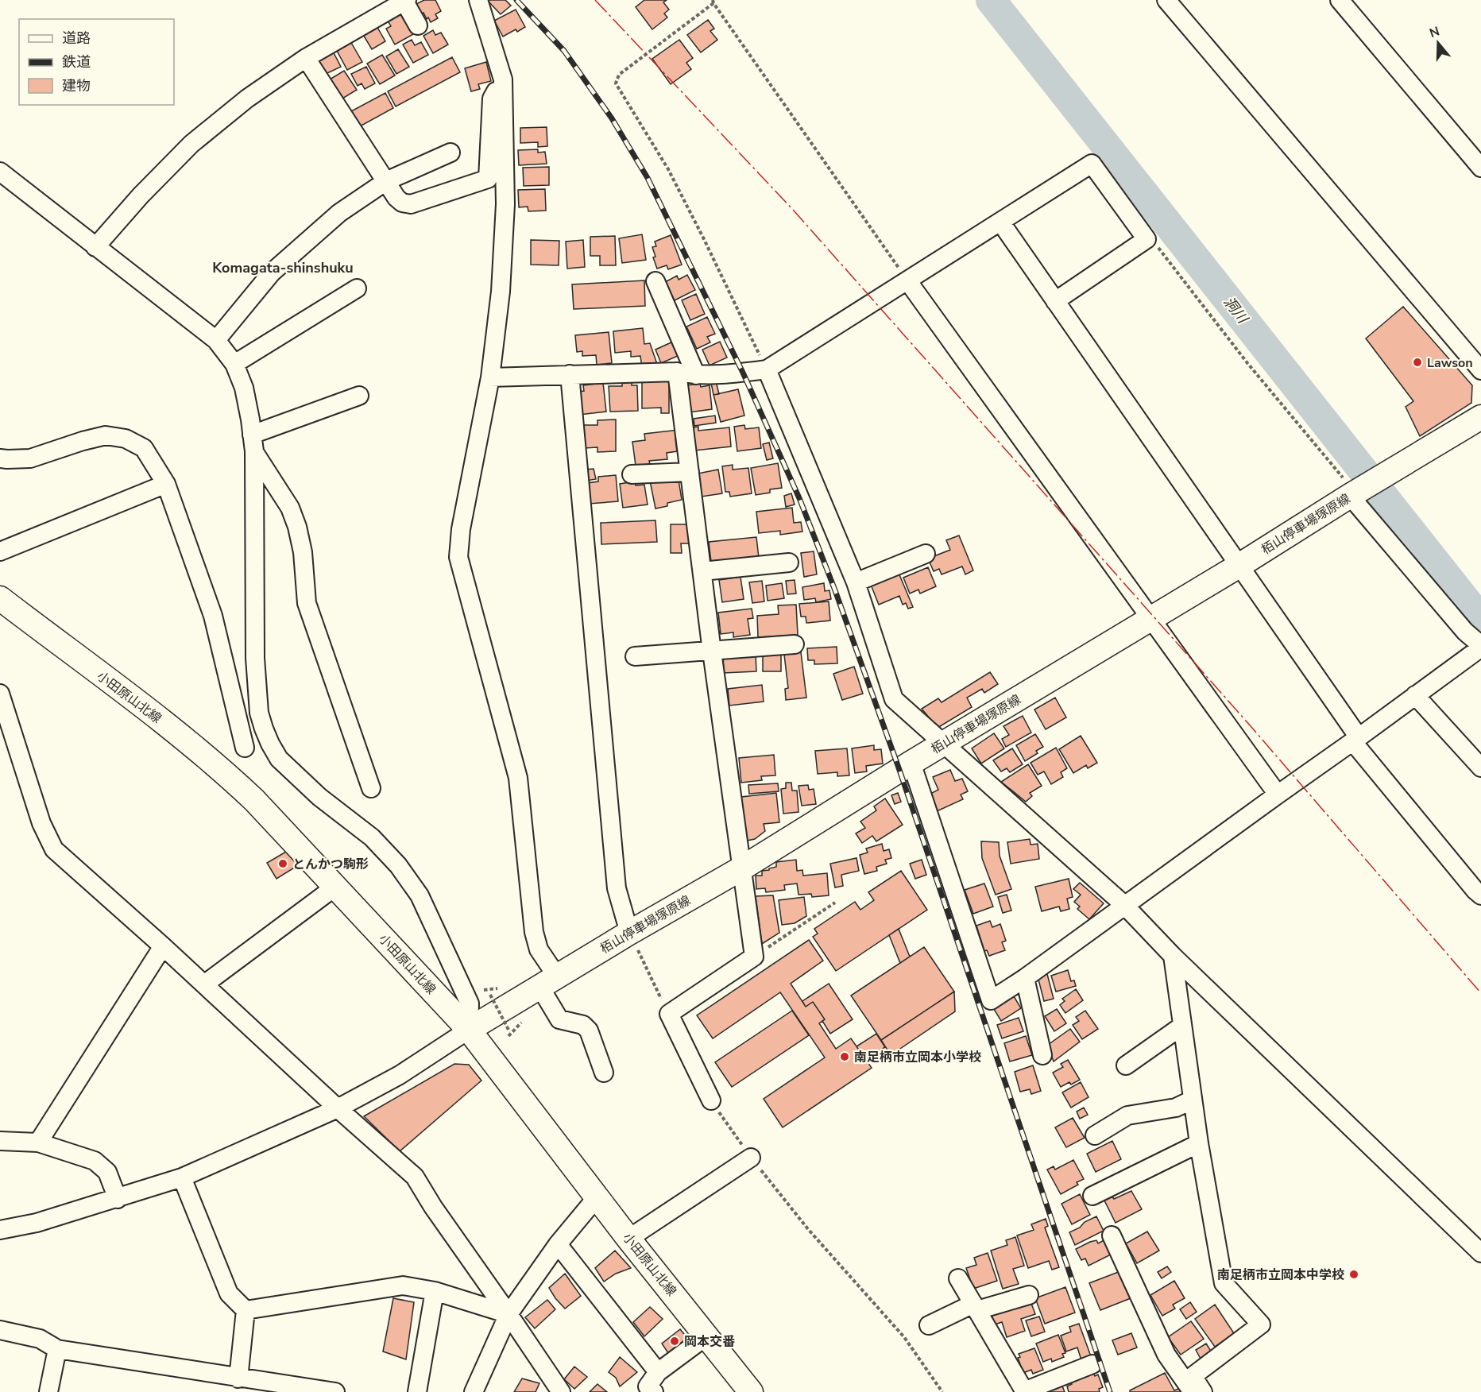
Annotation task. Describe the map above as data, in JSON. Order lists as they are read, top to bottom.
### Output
{
  "streets": {
    "main road": ["栢山停車場塚原線", "小田原山北線"]
  },
  "crossings": [
    ["栢山停車場塚原線", "小田原山北線"]
  ],
  "districts": ["Komagata-shinshuku"],
  "water": ["洞川"],
  "places": [
    "Lawson",
    "とんかつ駒形",
    "南足柄市立岡本小学校",
    "南足柄市立岡本中学校",
    "岡本交番"
  ],
  "legend": ["道路", "鉄道", "建物"],
  "north": "top"
}
